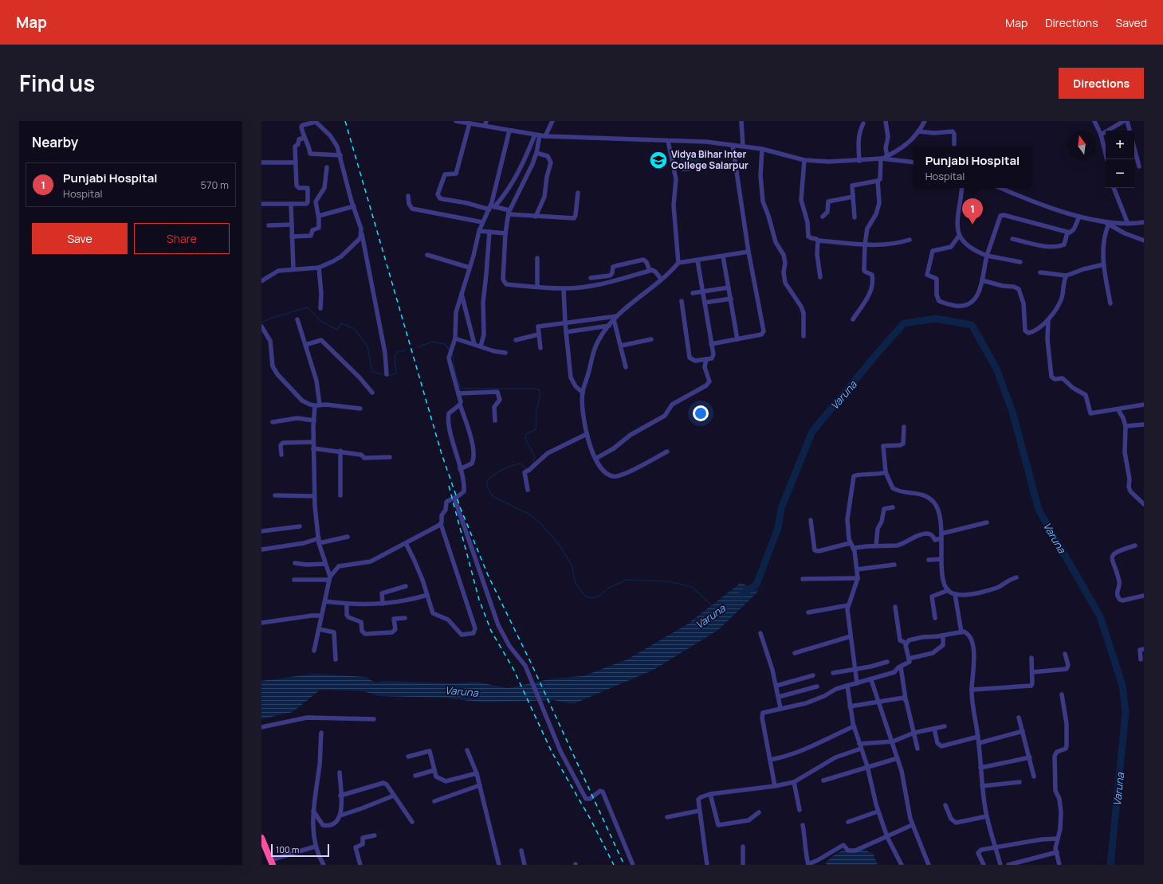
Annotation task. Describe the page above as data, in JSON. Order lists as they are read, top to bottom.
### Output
{
  "water": ["Varuna"],
  "places": {
    "school or university": ["Vidya Bihar Inter College Salarpur"]
  },
  "scale_bar": "100 m",
  "north": "top",
  "page": {
    "header": "Map",
    "nav": ["Map", "Directions", "Saved"],
    "title": "Find us",
    "buttons": [
      "Directions",
      ["Save", "Share"]
    ],
    "heading": "Nearby",
    "map_buttons": ["+", "−"],
    "popup": ["Punjabi Hospital", "Hospital"],
    "list": [
      {
        "mark": "1",
        "name": "Punjabi Hospital",
        "note": "Hospital",
        "value": "570 m"
      }
    ],
    "pins": "1",
    "scale": "100 m"
  }
}
